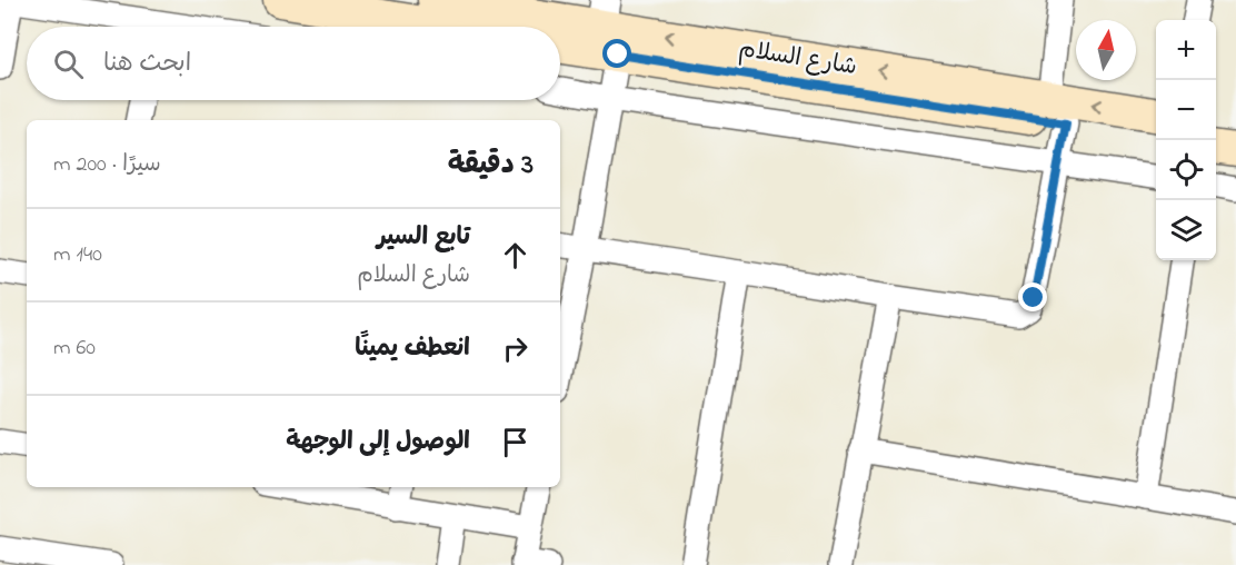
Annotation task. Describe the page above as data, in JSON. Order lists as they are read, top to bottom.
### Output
{
  "streets": {
    "main road": ["شارع السلام"]
  },
  "north": "top",
  "page": {
    "map_buttons": ["+", "−"],
    "search": "ابحث هنا",
    "heading": ["3 دقيقة", "سيرًا · 200 m"],
    "list": [
      ["تابع السير", "شارع السلام", "140 m"],
      ["انعطف يمينًا", "60 m"],
      "الوصول إلى الوجهة"
    ]
  }
}
